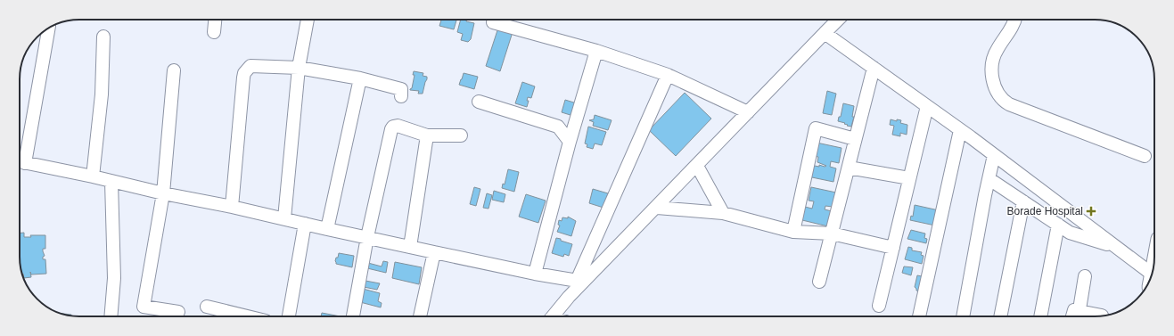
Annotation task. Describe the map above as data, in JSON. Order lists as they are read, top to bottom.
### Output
{
  "places": {
    "health": ["Borade Hospital"]
  }
}
